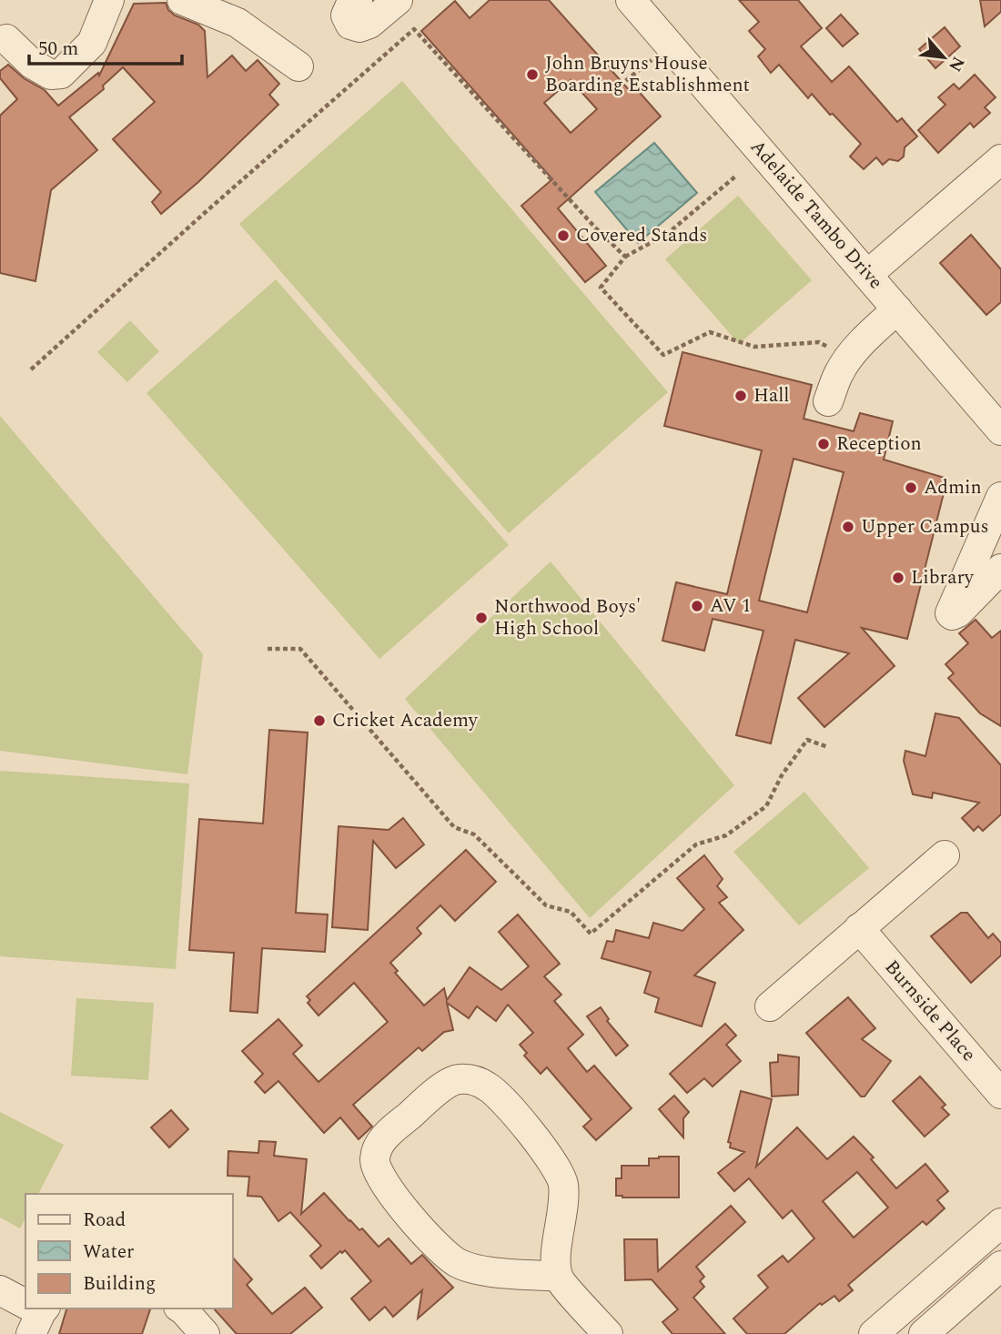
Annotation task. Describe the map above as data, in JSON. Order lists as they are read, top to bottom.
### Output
{
  "streets": {
    "street": ["Adelaide Tambo Drive", "Burnside Place"]
  },
  "places": [
    "John Bruyns House Boarding Establishment",
    "Covered Stands",
    "Hall",
    "Reception",
    "Admin",
    "Upper Campus",
    "Library",
    "AV 1",
    "Northwood Boys' High School",
    "Cricket Academy"
  ],
  "legend": ["Road", "Water", "Building"],
  "scale_bar": "50 m",
  "north": "bottom right"
}
